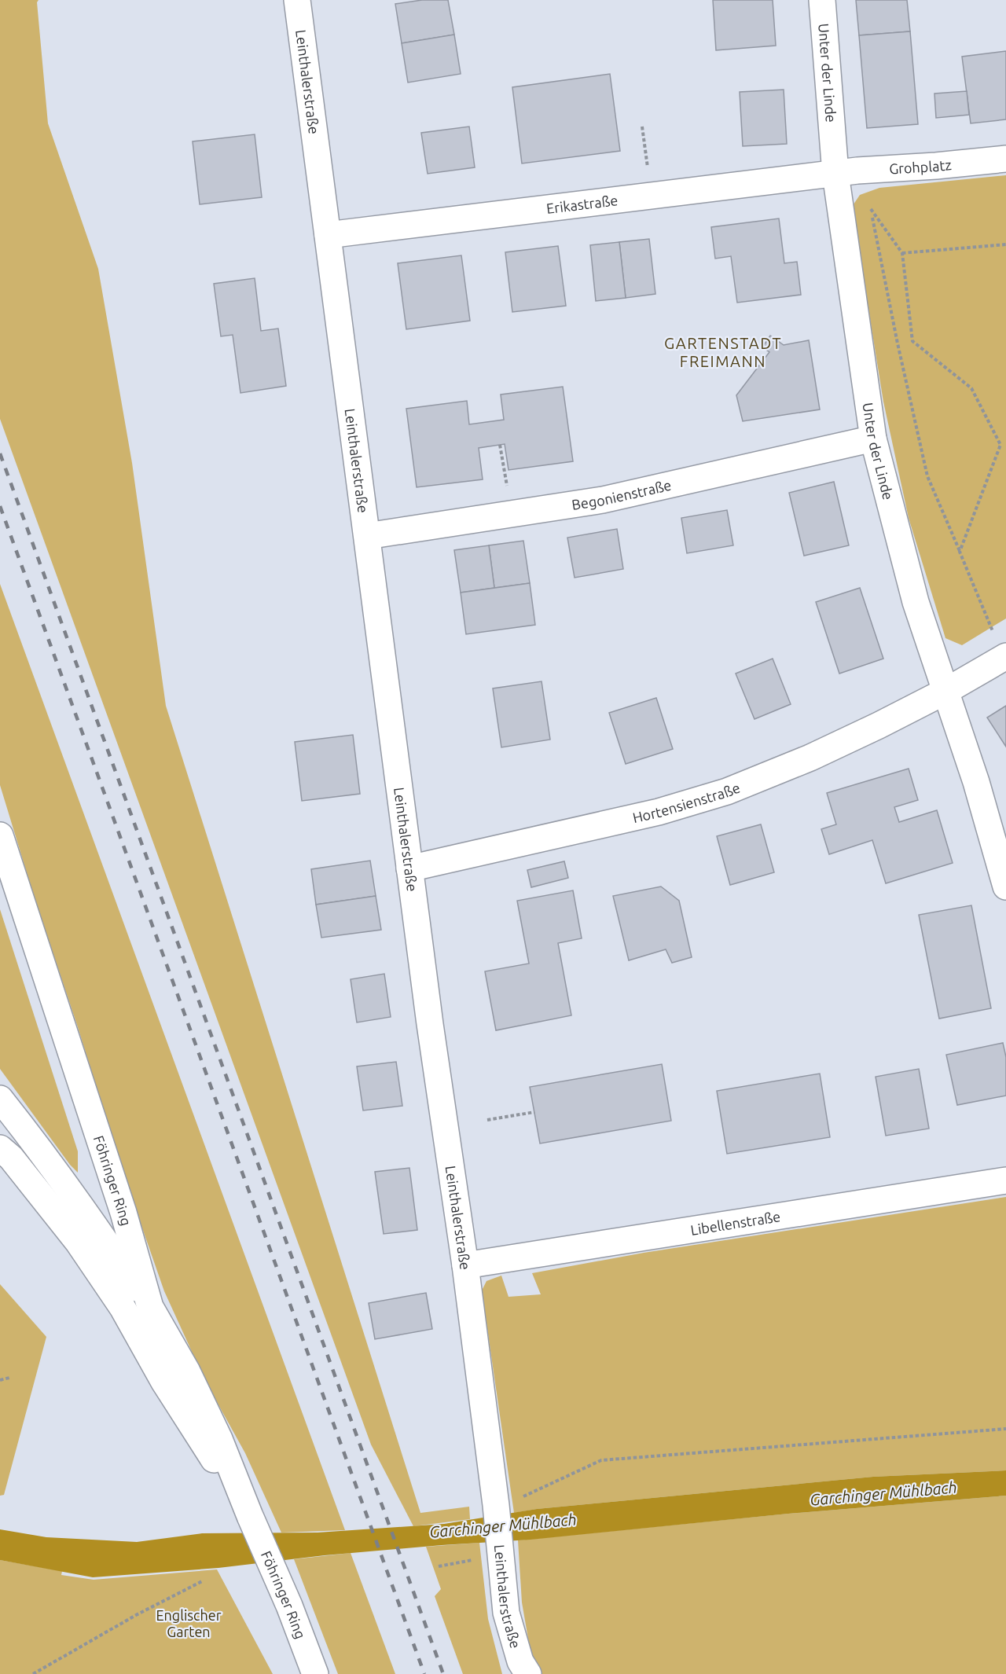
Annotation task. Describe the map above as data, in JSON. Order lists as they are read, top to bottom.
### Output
{
  "streets": {
    "main road": [
      "Unter der Linde",
      "Leinthalerstraße",
      "Grohplatz",
      "Erikastraße",
      "Begonienstraße",
      "Hortensienstraße",
      "Föhringer Ring",
      "Libellenstraße"
    ]
  },
  "crossings": [
    ["Unter der Linde", "Grohplatz"],
    ["Unter der Linde", "Erikastraße"],
    ["Unter der Linde", "Begonienstraße"],
    ["Unter der Linde", "Hortensienstraße"],
    ["Leinthalerstraße", "Erikastraße"],
    ["Leinthalerstraße", "Begonienstraße"],
    ["Leinthalerstraße", "Hortensienstraße"],
    ["Leinthalerstraße", "Libellenstraße"],
    ["Grohplatz", "Erikastraße"]
  ],
  "districts": ["GARTENSTADT FREIMANN"],
  "water": ["Garchinger Mühlbach"],
  "parks": ["Englischer Garten"]
}
